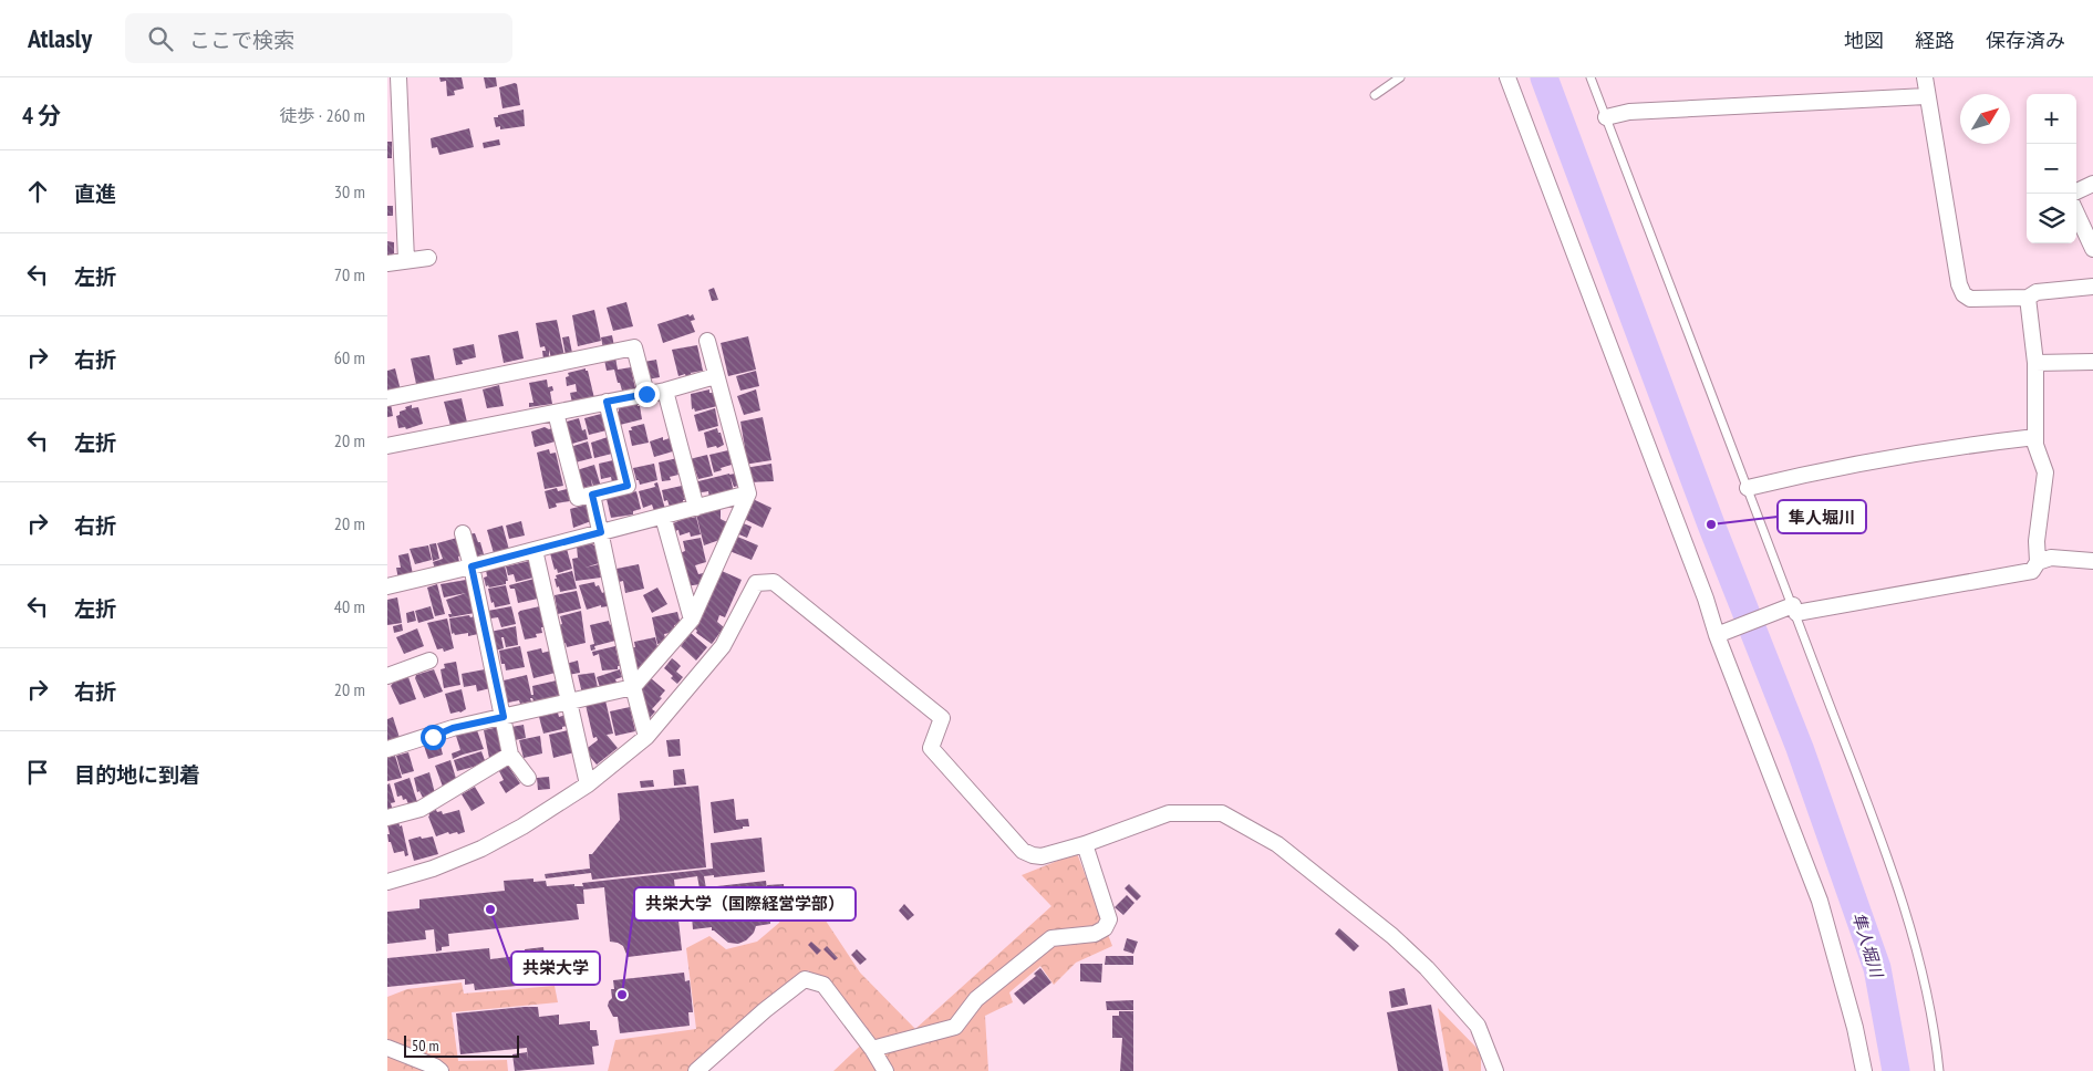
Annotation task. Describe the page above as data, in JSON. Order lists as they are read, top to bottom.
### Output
{
  "water": ["隼人堀川"],
  "places": ["隼人堀川", "共栄大学", "共栄大学（国際経営学部）"],
  "scale_bar": "50 m",
  "north": "top right",
  "page": {
    "header": "Atlasly",
    "search": "ここで検索",
    "nav": ["地図", "経路", "保存済み"],
    "heading": ["4 分", "徒歩 · 260 m"],
    "map_buttons": ["+", "−"],
    "list": [
      ["直進", "30 m"],
      ["左折", "70 m"],
      ["右折", "60 m"],
      ["左折", "20 m"],
      ["右折", "20 m"],
      ["左折", "40 m"],
      ["右折", "20 m"],
      "目的地に到着"
    ],
    "scale": "50 m"
  }
}
